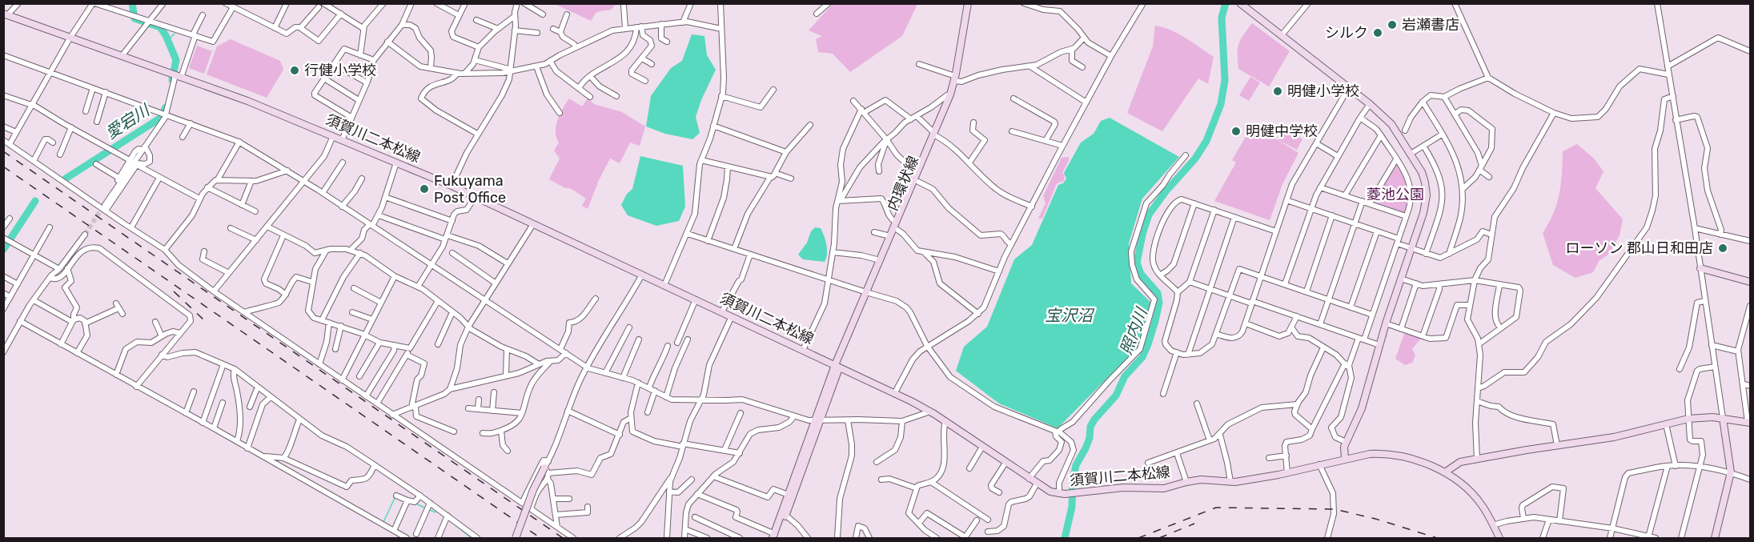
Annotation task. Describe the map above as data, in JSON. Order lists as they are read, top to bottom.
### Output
{
  "streets": {
    "main road": ["須賀川二本松線", "内環状線"]
  },
  "crossings": [
    ["須賀川二本松線", "内環状線"]
  ],
  "water": ["愛宕川", "宝沢沼", "照内川"],
  "parks": ["菱池公園"],
  "places": [
    "岩瀬書店",
    "シルク",
    "行健小学校",
    "明健小学校",
    "明健中学校",
    "Fukuyama Post Office",
    "ローソン 郡山日和田店"
  ]
}
